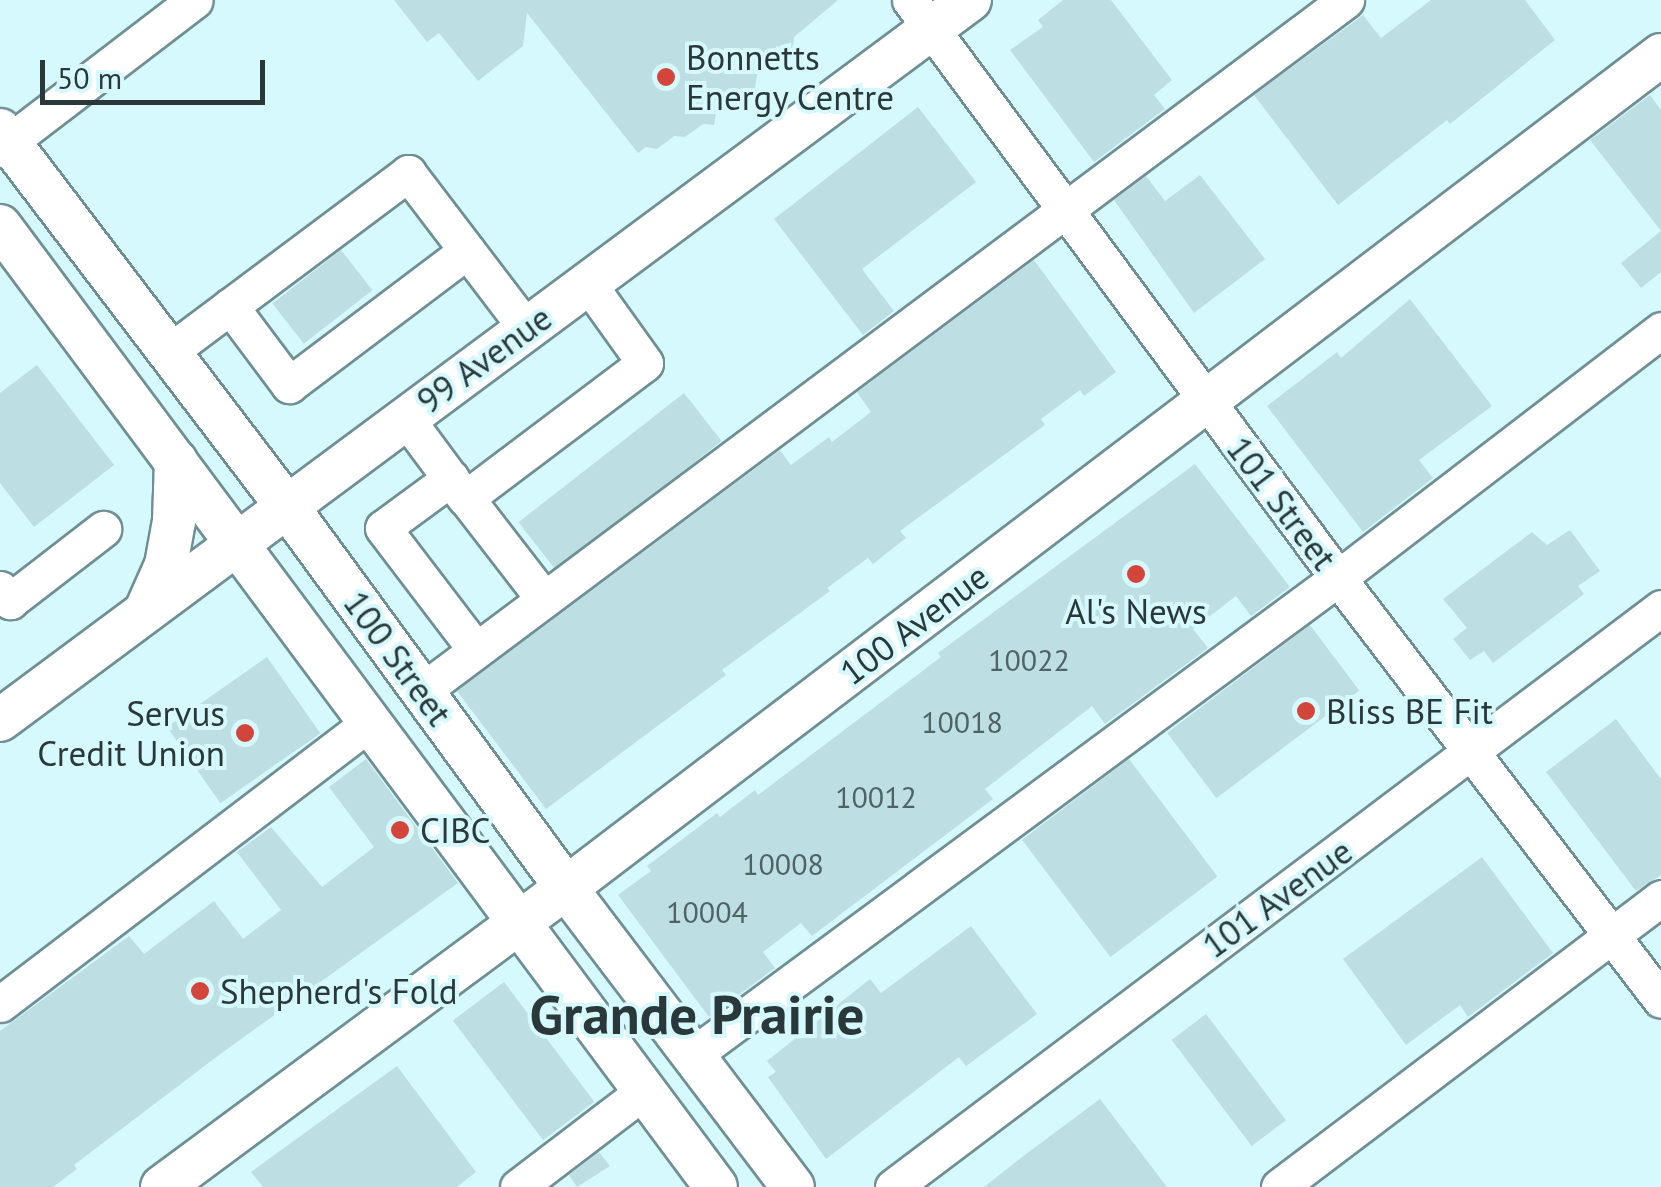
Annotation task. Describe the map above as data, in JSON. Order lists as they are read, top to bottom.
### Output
{
  "streets": {
    "main road": ["99 Avenue", "100 Avenue", "100 Street"],
    "street": ["101 Street", "101 Avenue"]
  },
  "crossings": [
    ["99 Avenue", "101 Street"],
    ["99 Avenue", "100 Street"],
    ["101 Street", "100 Avenue"],
    ["101 Street", "101 Avenue"],
    ["100 Avenue", "100 Street"]
  ],
  "districts": ["Grande Prairie"],
  "places": [
    "Bonnetts Energy Centre",
    "Al's News",
    "Bliss BE Fit",
    "Servus Credit Union",
    "CIBC",
    "Shepherd's Fold"
  ],
  "house_numbers": [
    "10022",
    "10018",
    "10012",
    "10008",
    "10004"
  ],
  "scale_bar": "50 m"
}
